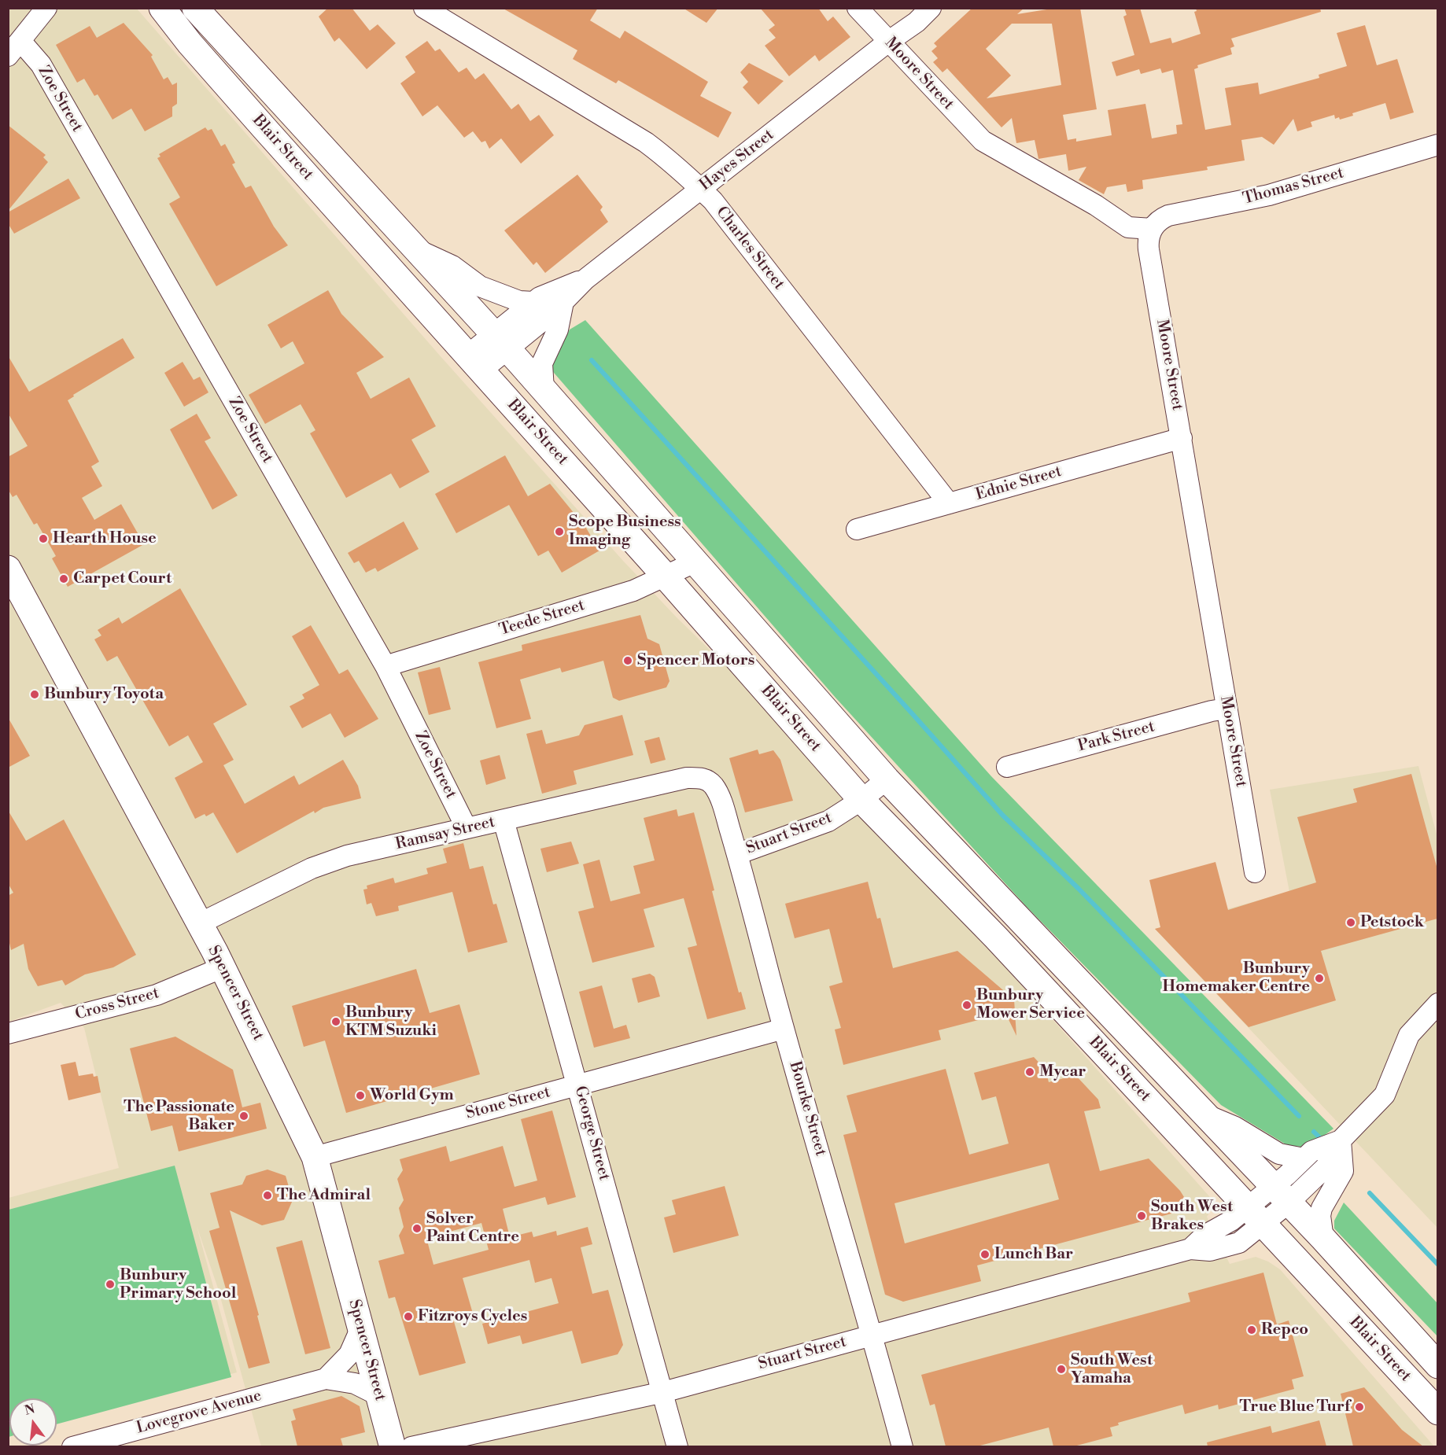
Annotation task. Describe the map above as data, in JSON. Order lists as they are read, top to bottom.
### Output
{
  "streets": {
    "main road": ["Blair Street", "Spencer Street"],
    "street": [
      "Moore Street",
      "Zoe Street",
      "Hayes Street",
      "Thomas Street",
      "Charles Street",
      "Ednie Street",
      "Teede Street",
      "Park Street",
      "Ramsay Street",
      "Stuart Street",
      "Cross Street",
      "Stone Street",
      "Bourke Street",
      "George Street",
      "Lovegrove Avenue"
    ]
  },
  "crossings": [
    ["Moore Street", "Hayes Street"],
    ["Moore Street", "Thomas Street"],
    ["Moore Street", "Ednie Street"],
    ["Moore Street", "Park Street"],
    ["Zoe Street", "Teede Street"],
    ["Zoe Street", "Ramsay Street"],
    ["Blair Street", "Hayes Street"],
    ["Blair Street", "Teede Street"],
    ["Blair Street", "Stuart Street"],
    ["Hayes Street", "Charles Street"],
    ["Charles Street", "Ednie Street"],
    ["Ramsay Street", "Spencer Street"],
    ["Ramsay Street", "Bourke Street"],
    ["Ramsay Street", "George Street"],
    ["Stuart Street", "Bourke Street"],
    ["Stuart Street", "George Street"],
    ["Spencer Street", "Cross Street"],
    ["Spencer Street", "Stone Street"],
    ["Spencer Street", "Lovegrove Avenue"],
    ["Stone Street", "Bourke Street"],
    ["Stone Street", "George Street"]
  ],
  "places": [
    "Scope Business Imaging",
    "Hearth House",
    "Carpet Court",
    "Spencer Motors",
    "Bunbury Toyota",
    "Petstock",
    "Bunbury Homemaker Centre",
    "Bunbury Mower Service",
    "Bunbury KTM Suzuki",
    "Mycar",
    "World Gym",
    "The Passionate Baker",
    "The Admiral",
    "South West Brakes",
    "Solver Paint Centre",
    "Lunch Bar",
    "Bunbury Primary School",
    "Fitzroys Cycles",
    "Repco",
    "South West Yamaha",
    "True Blue Turf"
  ],
  "north": "top"
}
